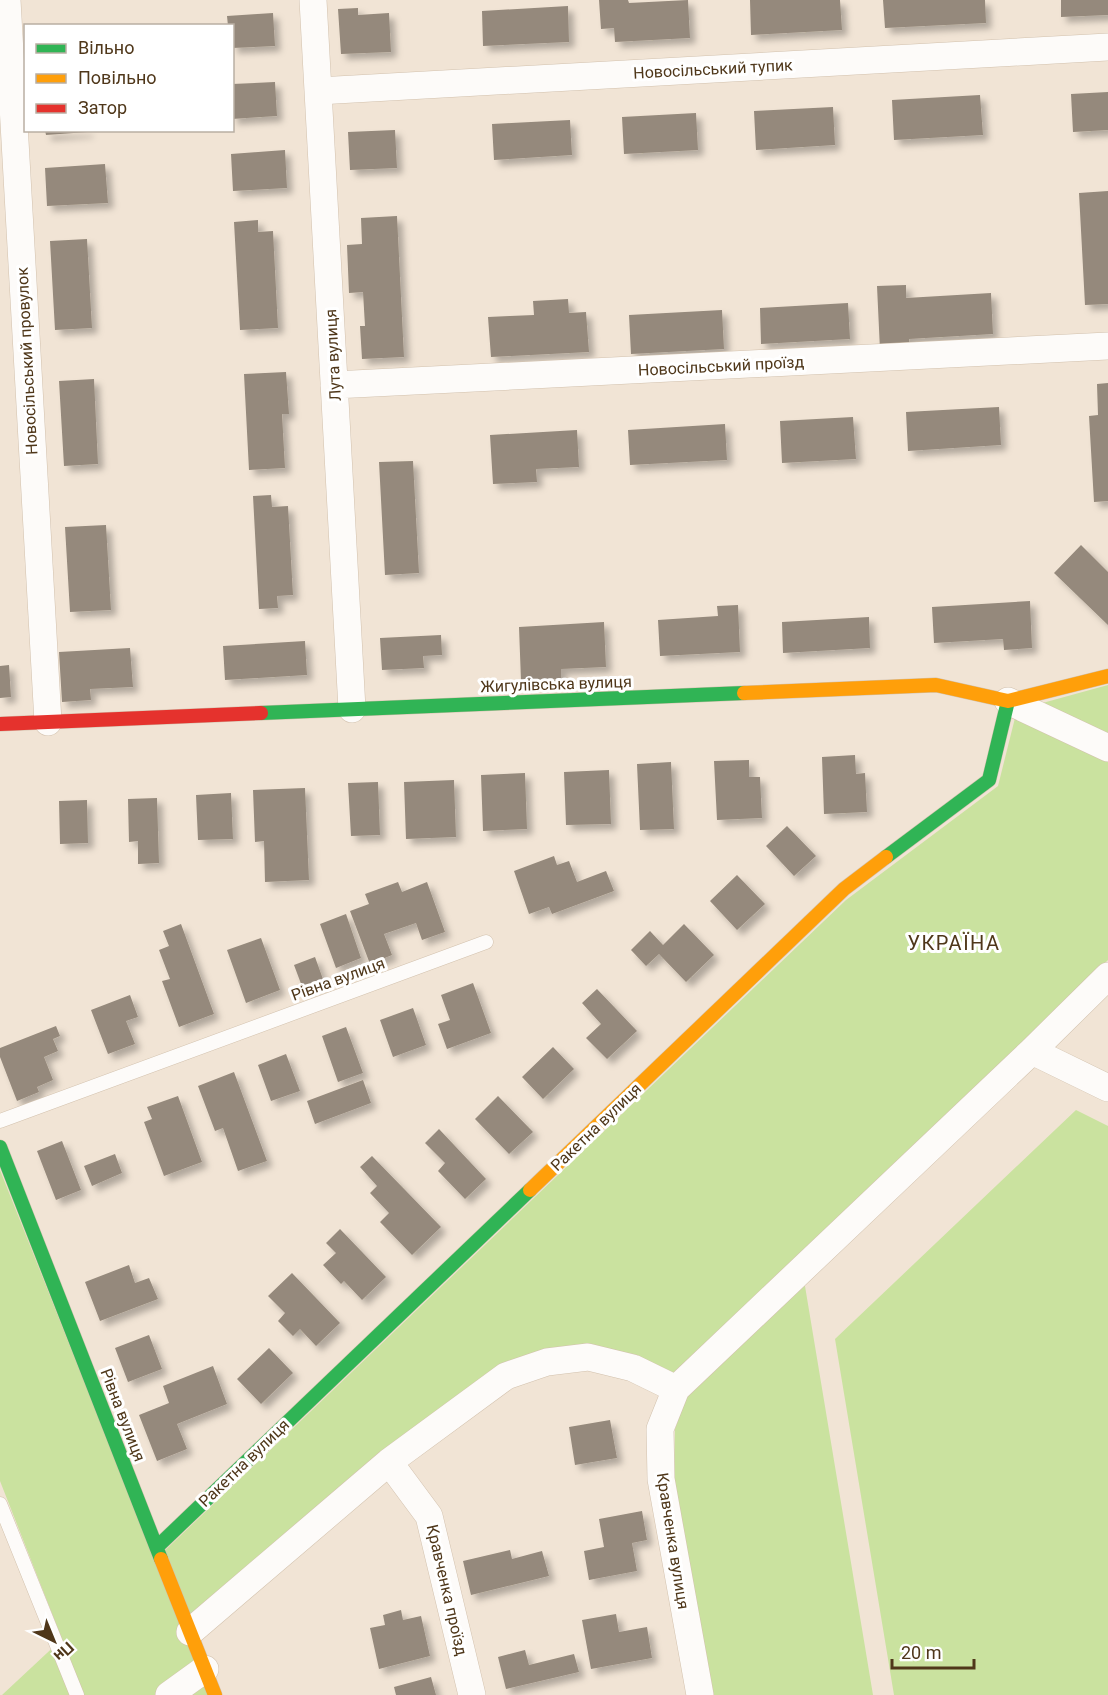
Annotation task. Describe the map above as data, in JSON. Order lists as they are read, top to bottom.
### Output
{
  "streets": {
    "street": [
      "Новосільський тупик",
      "Лута вулиця",
      "Новосільський провулок",
      "Новосільський проїзд",
      "Жигулівська вулиця",
      "Рівна вулиця",
      "Ракетна вулиця",
      "Кравченка вулиця",
      "Кравченка проїзд"
    ]
  },
  "crossings": [
    ["Новосільський тупик", "Лута вулиця"],
    ["Лута вулиця", "Новосільський проїзд"],
    ["Лута вулиця", "Жигулівська вулиця"],
    ["Новосільський провулок", "Жигулівська вулиця"],
    ["Жигулівська вулиця", "Ракетна вулиця"],
    ["Рівна вулиця", "Ракетна вулиця"]
  ],
  "districts": ["УКРАЇНА"],
  "legend": ["Вільно", "Повільно", "Затор"],
  "scale_bar": "20 m",
  "north": "bottom right"
}
